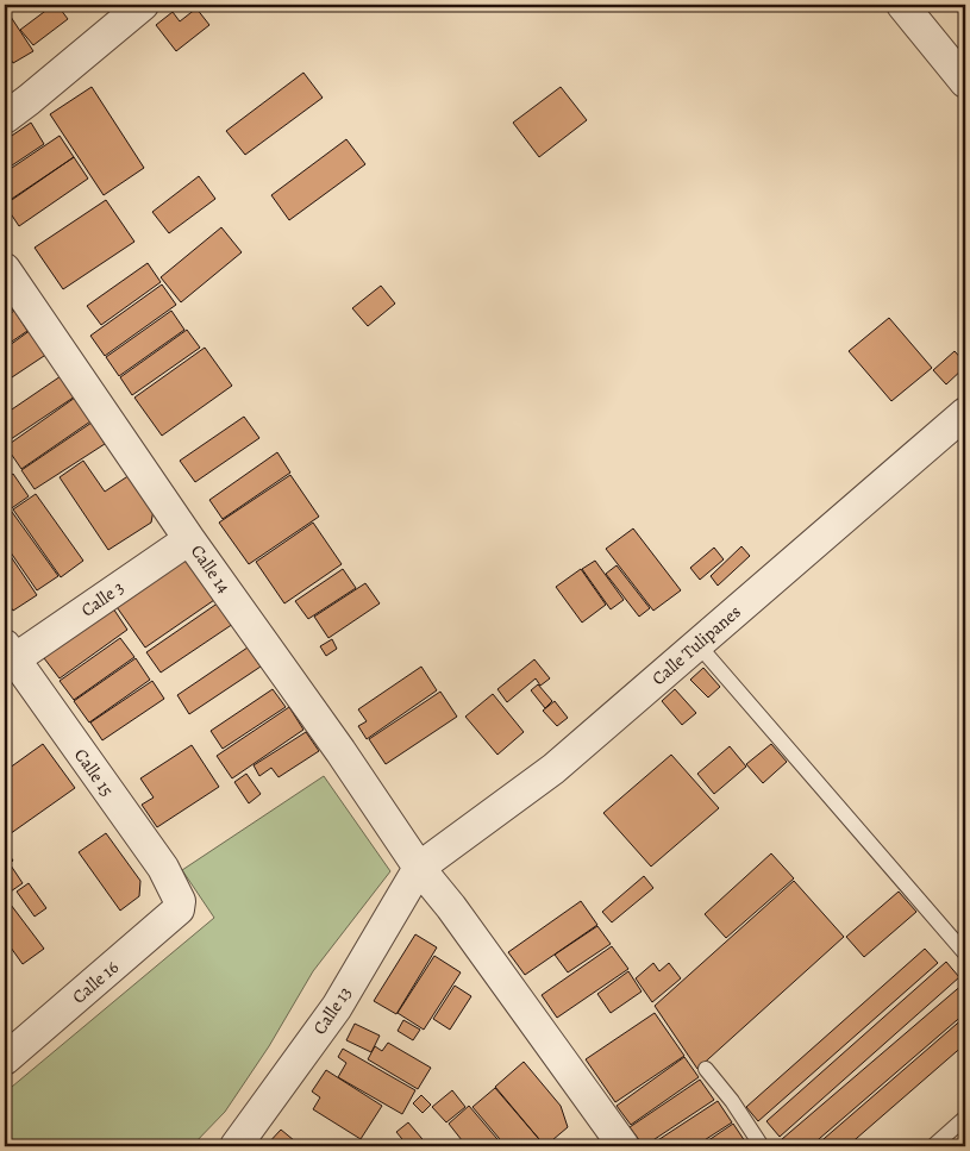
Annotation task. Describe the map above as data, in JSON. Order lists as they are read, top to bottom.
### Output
{
  "streets": {
    "street": [
      "Calle 14",
      "Calle 3",
      "Calle Tulipanes",
      "Calle 15",
      "Calle 16",
      "Calle 13"
    ]
  },
  "crossings": [
    ["Calle 14", "Calle 3"],
    ["Calle 14", "Calle Tulipanes"],
    ["Calle 14", "Calle 13"],
    ["Calle 3", "Calle 15"],
    ["Calle Tulipanes", "Calle 13"],
    ["Calle 15", "Calle 16"]
  ]
}
